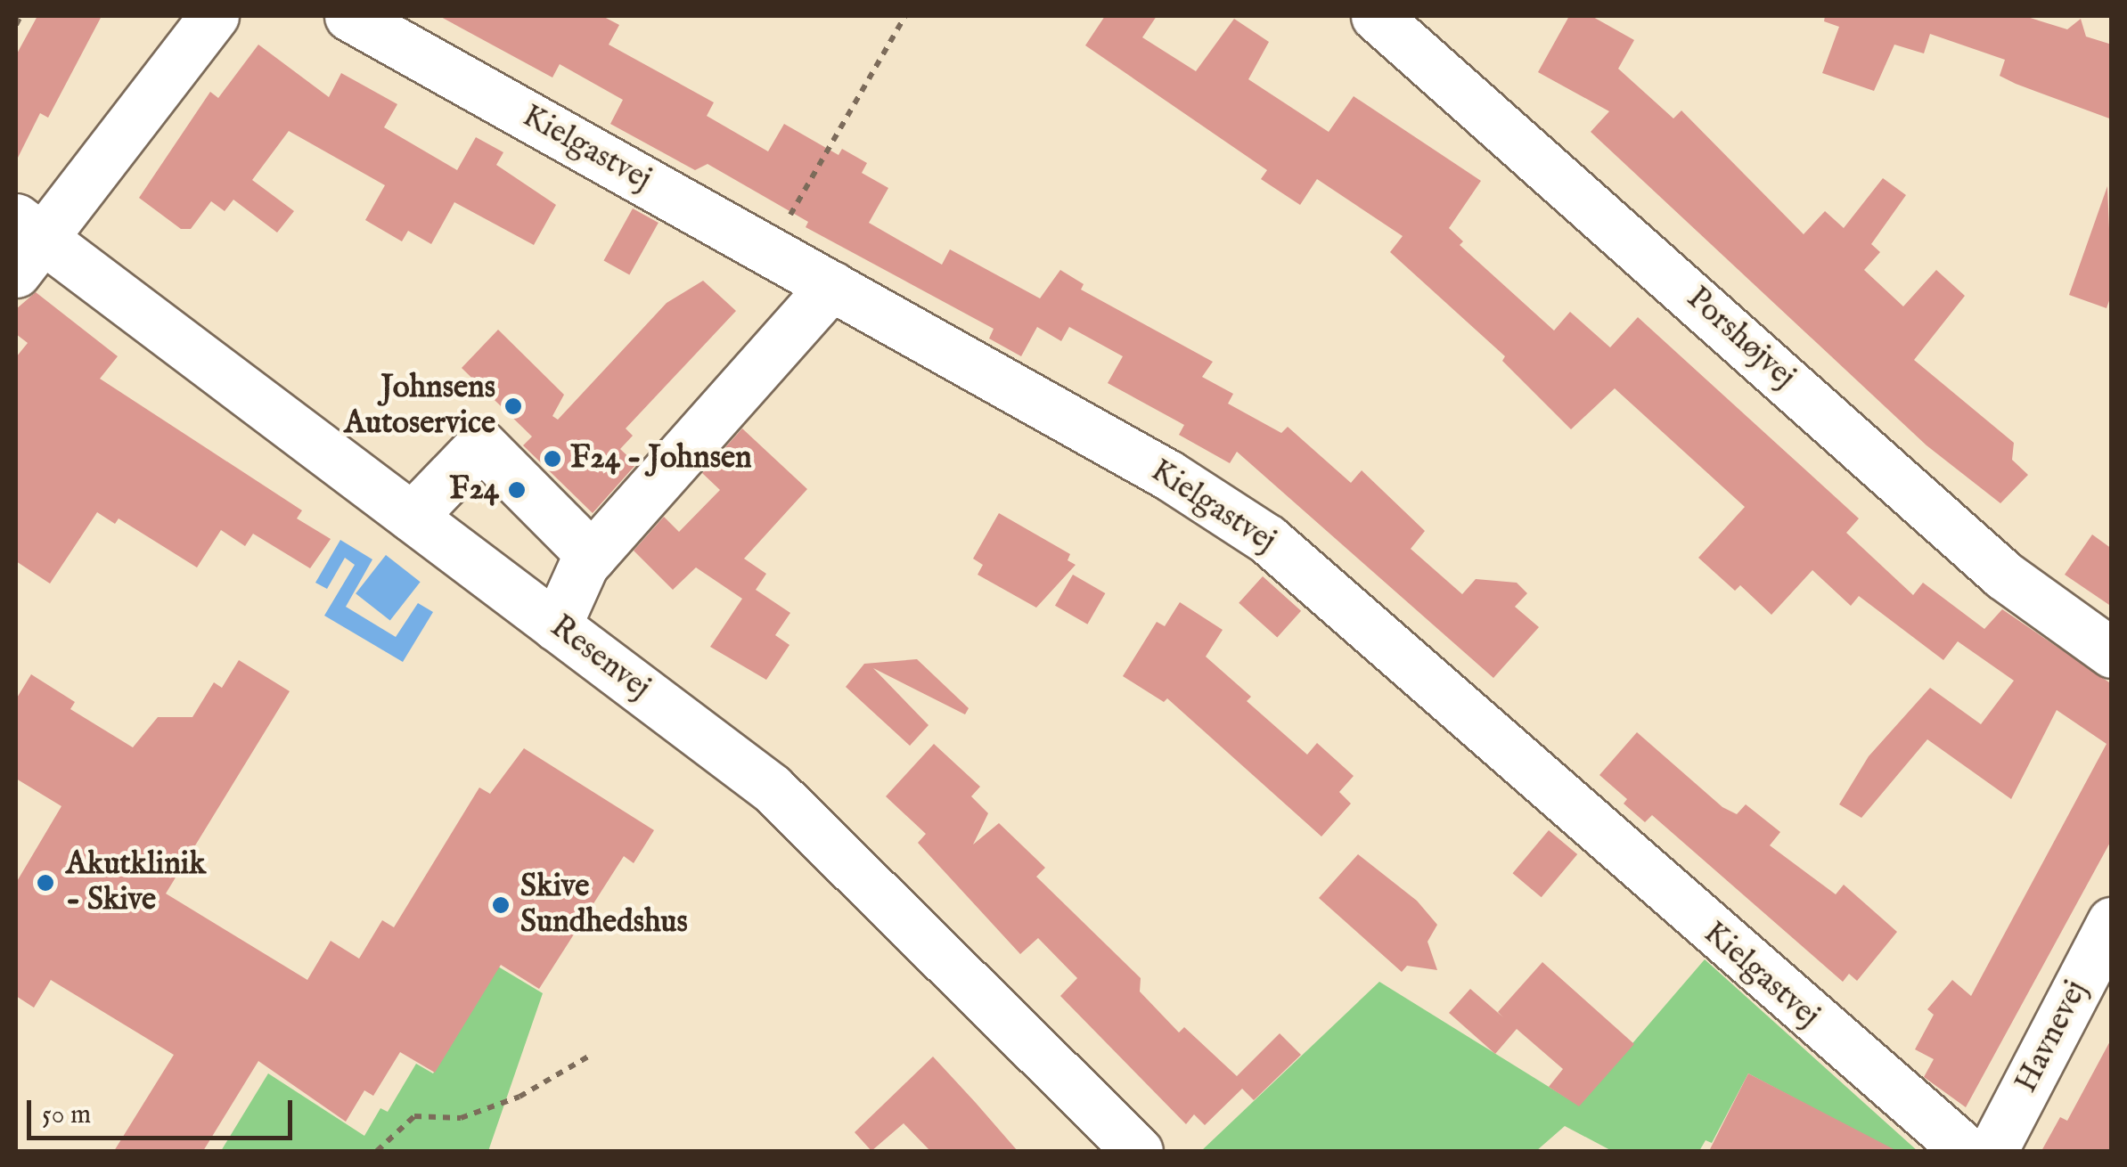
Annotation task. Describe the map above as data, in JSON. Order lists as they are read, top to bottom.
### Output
{
  "streets": {
    "street": [
      "Kielgastvej",
      "Porshøjvej",
      "Resenvej",
      "Havnevej"
    ]
  },
  "places": [
    "Johnsens Autoservice",
    "F24 - Johnsen",
    "F24",
    "Akutklinik - Skive",
    "Skive Sundhedshus"
  ],
  "scale_bar": "50 m"
}
